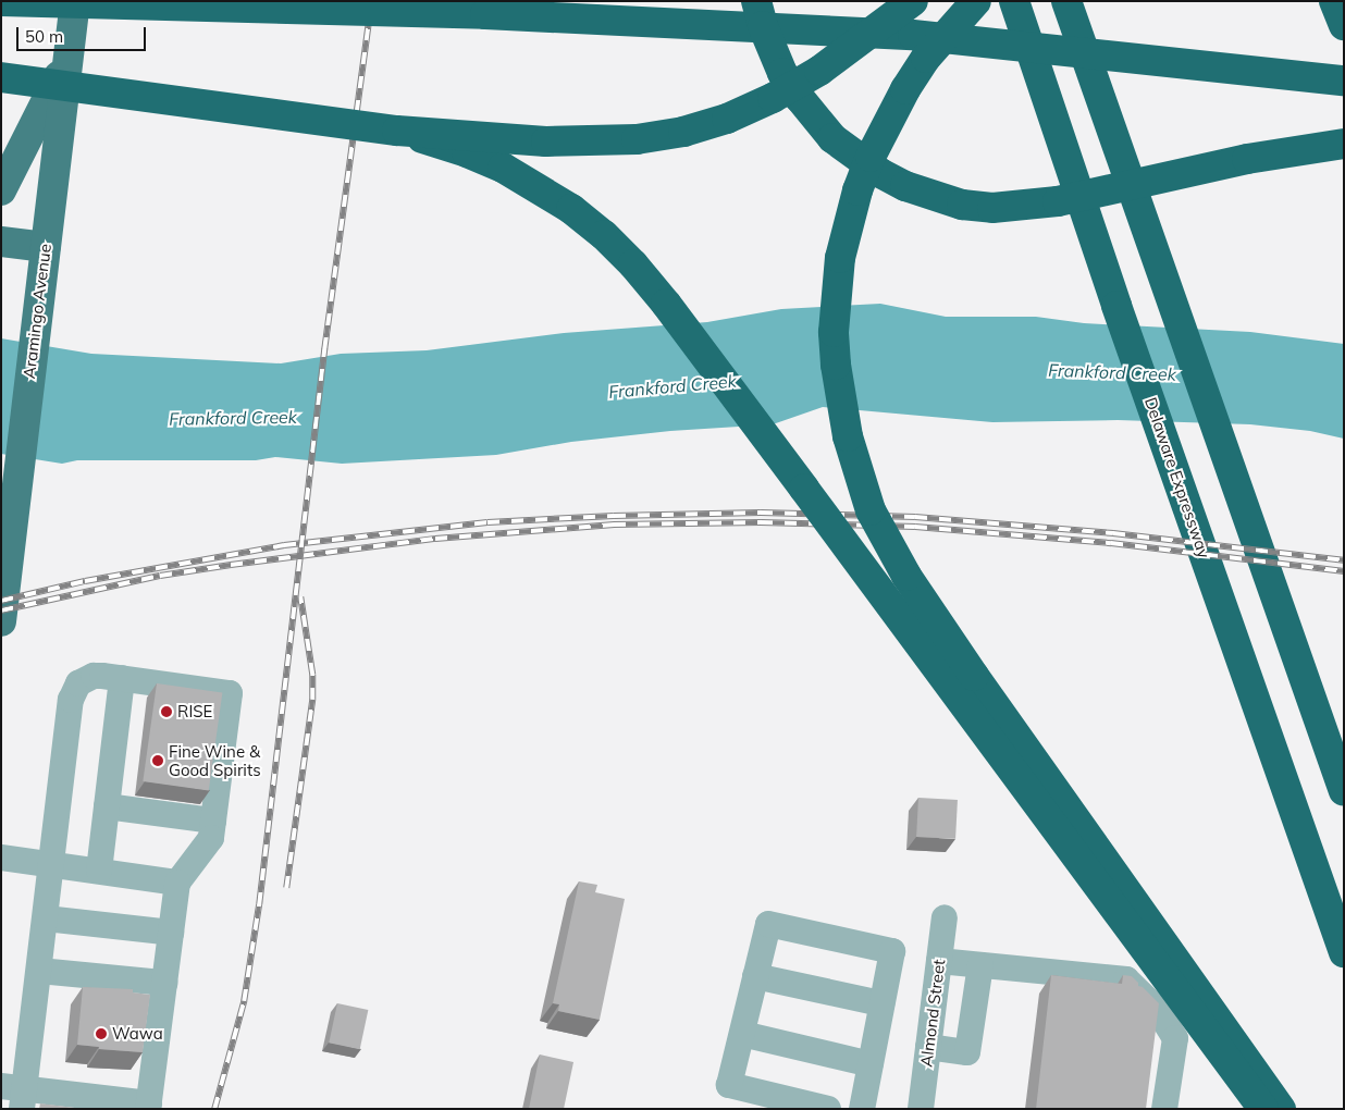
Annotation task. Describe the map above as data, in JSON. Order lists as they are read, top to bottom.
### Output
{
  "streets": {
    "highway": ["Delaware Expressway"],
    "main road": ["Aramingo Avenue"],
    "street": ["Almond Street"]
  },
  "water": ["Frankford Creek"],
  "places": ["RISE", "Fine Wine & Good Spirits", "Wawa"],
  "scale_bar": "50 m"
}
